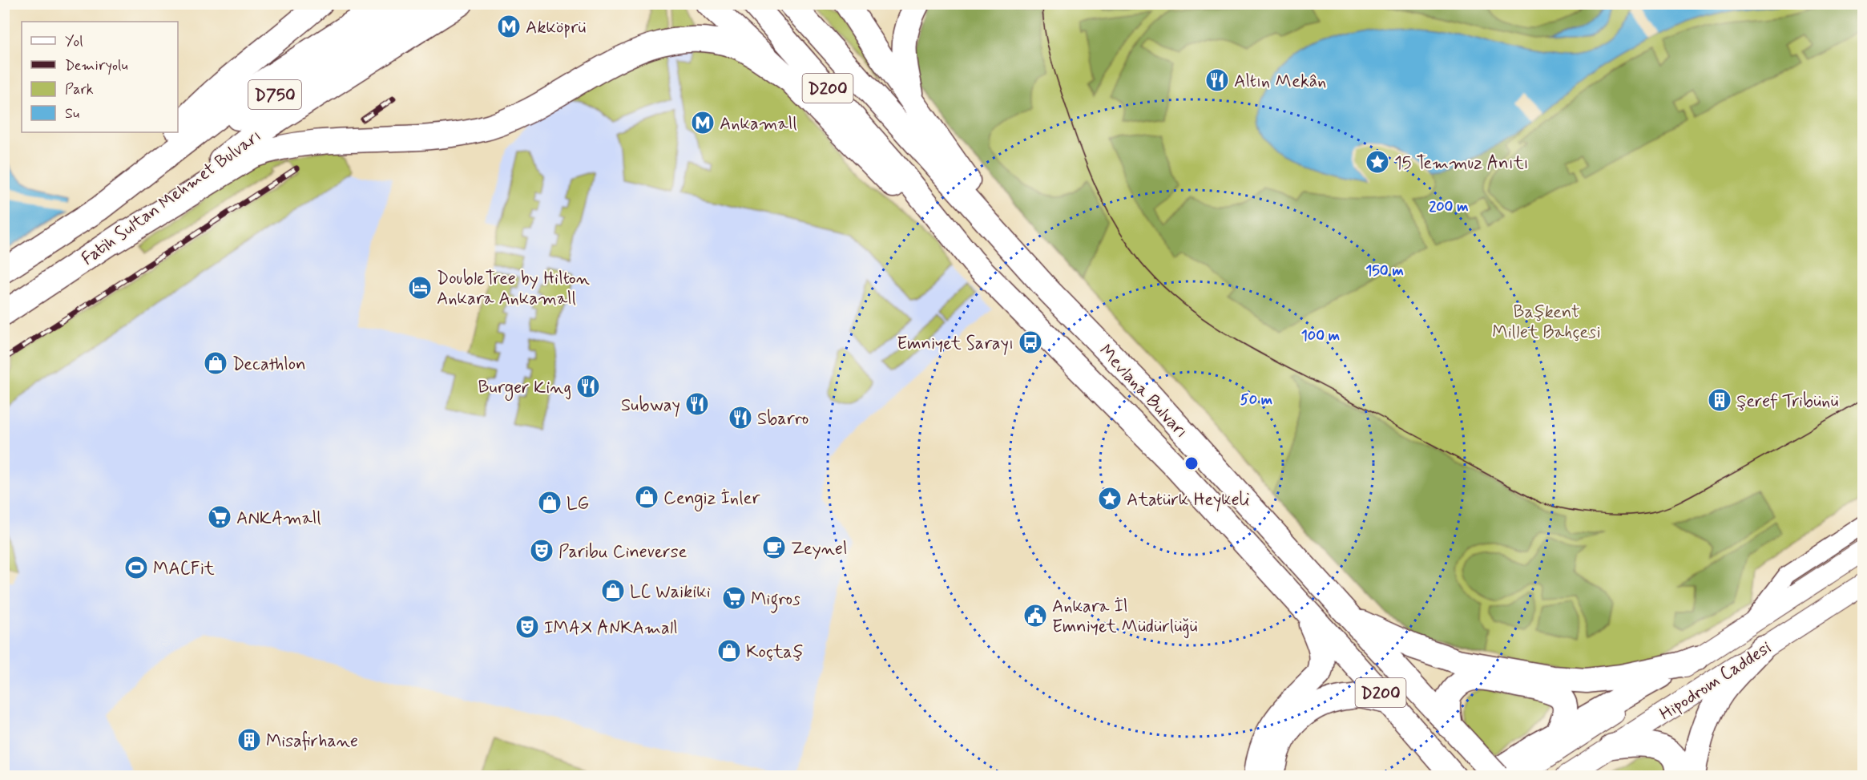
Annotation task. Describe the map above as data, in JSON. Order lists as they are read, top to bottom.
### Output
{
  "streets": {
    "highway": [
      "D200",
      "D750",
      "Fatih Sultan Mehmet Bulvarı",
      "Mevlana Bulvarı"
    ],
    "main road": ["Hipodrom Caddesi"]
  },
  "crossings": [
    ["D750", "Fatih Sultan Mehmet Bulvarı"]
  ],
  "parks": ["Başkent Millet Bahçesi"],
  "places": {
    "metro station": ["Akköprü", "Ankamall"],
    "restaurant": [
      "Altın Mekân",
      "Burger King",
      "Subway",
      "Sbarro"
    ],
    "place": ["15 Temmuz Anıtı", "Atatürk Heykeli"],
    "hotel": ["DoubleTree by Hilton Ankara Ankamall"],
    "bus stop": ["Emniyet Sarayı"],
    "shop": [
      "Decathlon",
      "Cengiz İnler",
      "LG",
      "LC Waikiki",
      "Koçtaş"
    ],
    "building": ["Şeref Tribünü", "Misafirhane"],
    "supermarket": ["ANKAmall", "Migros"],
    "cafe": ["Zeynel"],
    "theatre": ["Paribu Cineverse", "IMAX ANKAmall"],
    "sports": ["MACFit"],
    "public building": ["Ankara İl Emniyet Müdürlüğü"]
  },
  "legend": [
    "Yol",
    "Demiryolu",
    "Park",
    "Su"
  ],
  "rings": [
    "200 m",
    "150 m",
    "100 m",
    "50 m"
  ]
}
